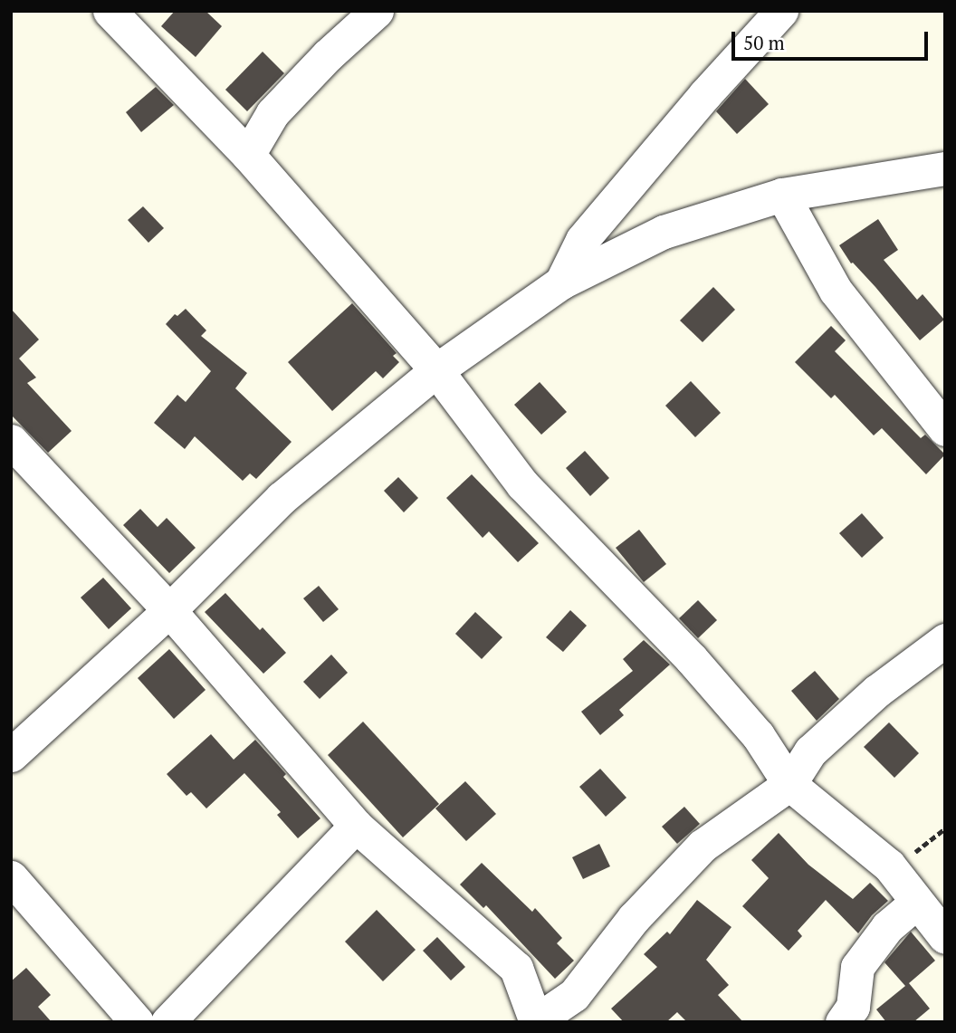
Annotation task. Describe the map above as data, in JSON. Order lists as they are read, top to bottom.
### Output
{
  "scale_bar": "50 m"
}
